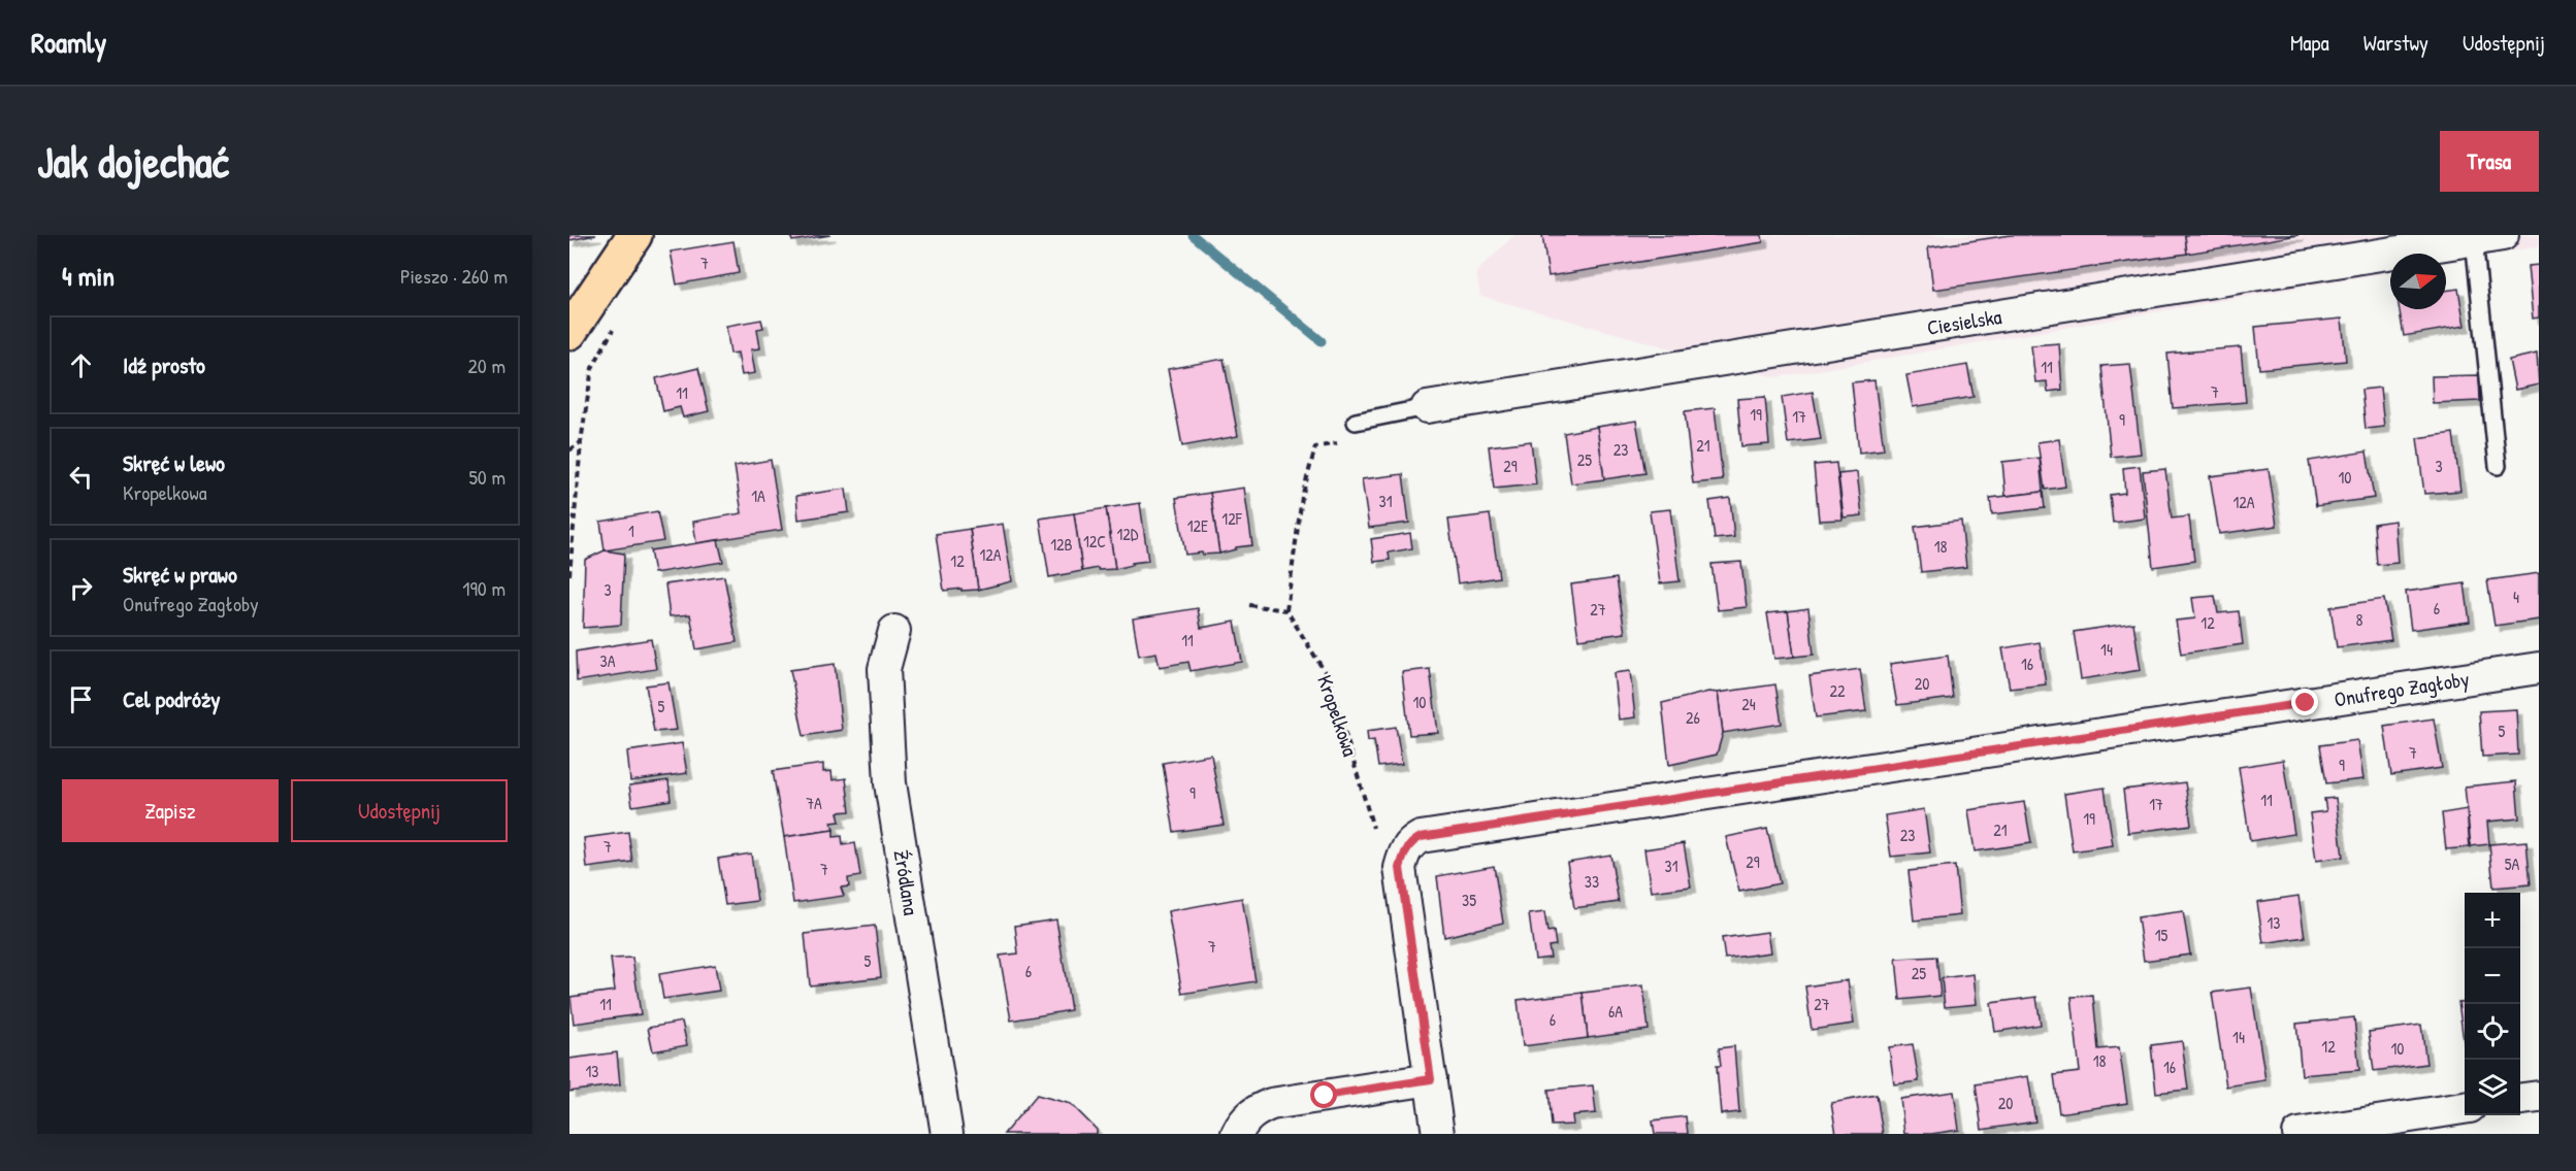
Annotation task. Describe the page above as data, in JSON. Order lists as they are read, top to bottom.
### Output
{
  "streets": {
    "street": ["Ciesielska", "Onufrego Zagłoby", "Źródlana"],
    "path": ["Kropelkowa"]
  },
  "house_numbers": [
    "7",
    "11",
    "7",
    "11",
    "19",
    "17",
    "9",
    "21",
    "23",
    "25",
    "29",
    "3",
    "10",
    "1A",
    "31",
    "12A",
    "12F",
    "12E",
    "1",
    "12D",
    "12C",
    "12B",
    "18",
    "12A",
    "12",
    "3",
    "4",
    "6",
    "27",
    "8",
    "12",
    "11",
    "14",
    "3A",
    "16",
    "20",
    "22",
    "10",
    "24",
    "5",
    "26",
    "5",
    "7",
    "9",
    "9",
    "11",
    "7A",
    "17",
    "19",
    "21",
    "23",
    "7",
    "29",
    "5A",
    "31",
    "7",
    "33",
    "35",
    "13",
    "15",
    "7",
    "5",
    "6",
    "25",
    "11",
    "27",
    "6A",
    "6",
    "14",
    "12",
    "10",
    "18",
    "16",
    "13",
    "20"
  ],
  "north": "right",
  "page": {
    "header": "Roamly",
    "nav": ["Mapa", "Warstwy", "Udostępnij"],
    "buttons": [
      "Trasa",
      ["Zapisz", "Udostępnij"]
    ],
    "title": "Jak dojechać",
    "heading": ["4 min", "Pieszo · 260 m"],
    "list": [
      ["Idź prosto", "20 m"],
      ["Skręć w lewo", "Kropelkowa", "50 m"],
      ["Skręć w prawo", "Onufrego Zagłoby", "190 m"],
      "Cel podróży"
    ],
    "map_buttons": ["+", "−"]
  }
}
